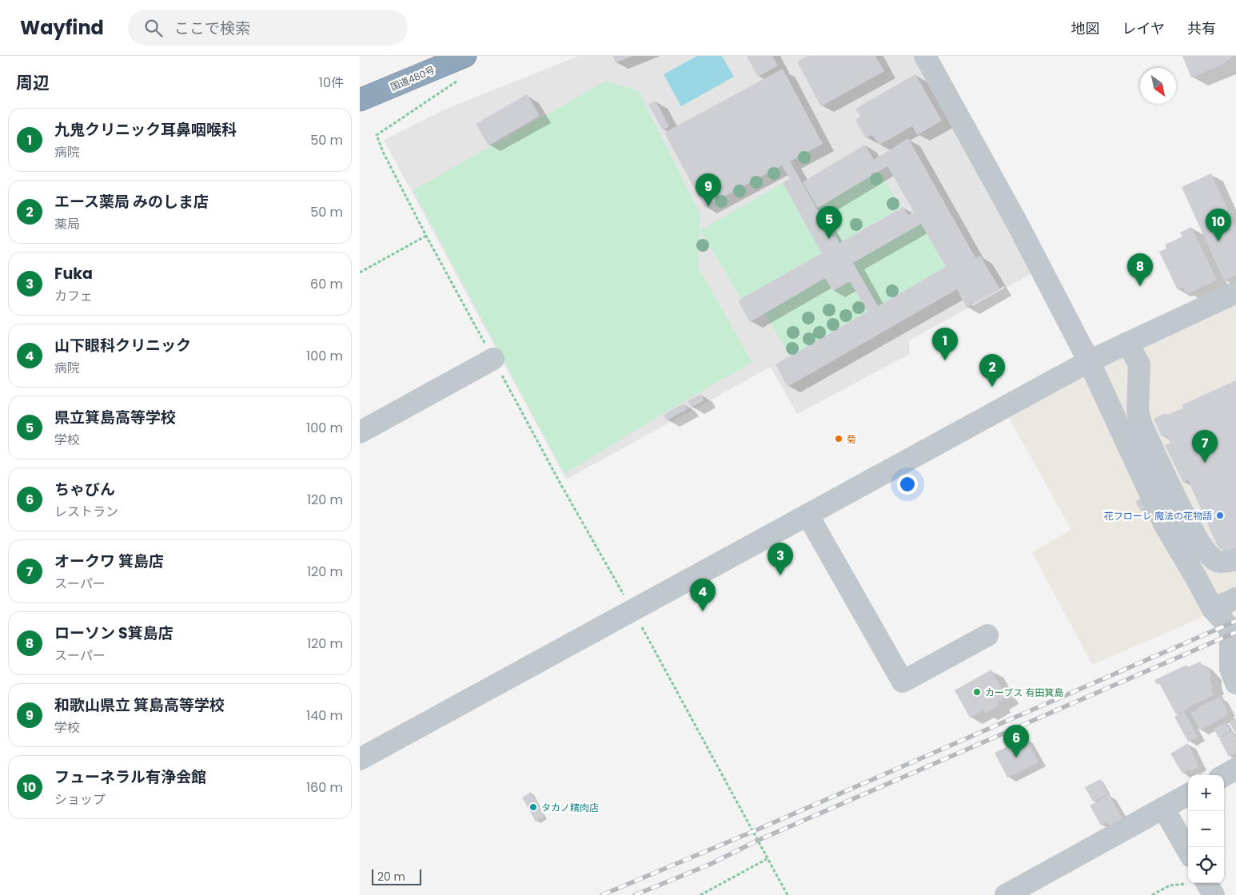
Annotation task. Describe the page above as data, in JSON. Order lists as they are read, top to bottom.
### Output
{
  "streets": {
    "highway": ["国道480号"]
  },
  "places": [
    "菊",
    "花フローレ 魔法の花物語",
    "カーブス 有田箕島",
    "タカノ精肉店"
  ],
  "scale_bar": "20 m",
  "north": "bottom right",
  "page": {
    "header": "Wayfind",
    "search": "ここで検索",
    "nav": ["地図", "レイヤ", "共有"],
    "heading": ["周辺", "10件"],
    "list": [
      {
        "mark": "1",
        "name": "九鬼クリニック耳鼻咽喉科",
        "note": "病院",
        "value": "50 m"
      },
      {
        "mark": "2",
        "name": "エース薬局 みのしま店",
        "note": "薬局",
        "value": "50 m"
      },
      {
        "mark": "3",
        "name": "Fuka",
        "note": "カフェ",
        "value": "60 m"
      },
      {
        "mark": "4",
        "name": "山下眼科クリニック",
        "note": "病院",
        "value": "100 m"
      },
      {
        "mark": "5",
        "name": "県立箕島高等学校",
        "note": "学校",
        "value": "100 m"
      },
      {
        "mark": "6",
        "name": "ちゃびん",
        "note": "レストラン",
        "value": "120 m"
      },
      {
        "mark": "7",
        "name": "オークワ 箕島店",
        "note": "スーパー",
        "value": "120 m"
      },
      {
        "mark": "8",
        "name": "ローソン S箕島店",
        "note": "スーパー",
        "value": "120 m"
      },
      {
        "mark": "9",
        "name": "和歌山県立 箕島高等学校",
        "note": "学校",
        "value": "140 m"
      },
      {
        "mark": "10",
        "name": "フューネラル有浄会館",
        "note": "ショップ",
        "value": "160 m"
      }
    ],
    "pins": [
      "9",
      "5",
      "10",
      "8",
      "1",
      "2",
      "7",
      "3",
      "4",
      "6"
    ],
    "map_buttons": ["+", "−"],
    "scale": "20 m"
  }
}
